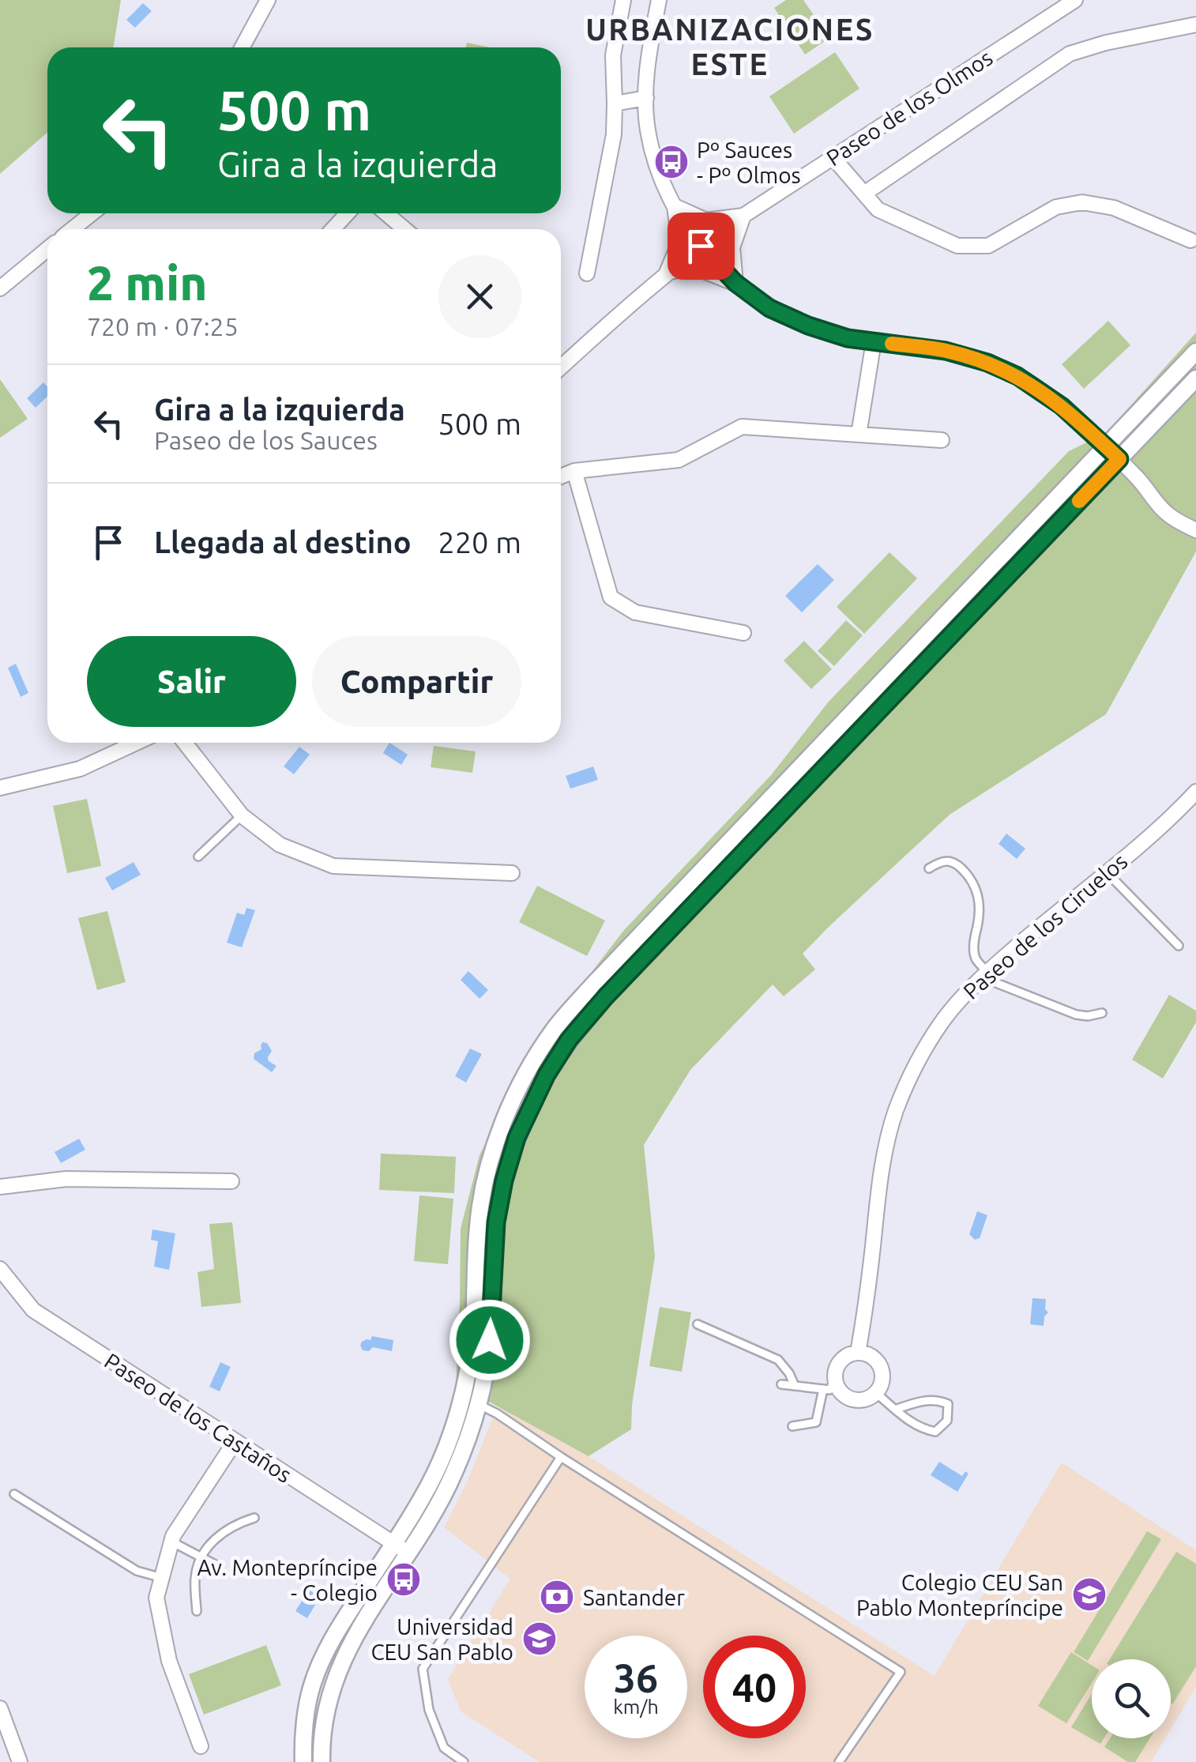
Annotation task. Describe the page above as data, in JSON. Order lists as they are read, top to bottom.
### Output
{
  "streets": {
    "street": ["Paseo de los Olmos", "Paseo de los Ciruelos", "Paseo de los Castaños"]
  },
  "districts": ["URBANIZACIONES ESTE"],
  "places": {
    "bus stop": ["Pº Sauces - Pº Olmos", "Av. Montepríncipe - Colegio"],
    "school or university": ["Colegio CEU San Pablo Montepríncipe", "Universidad CEU San Pablo"],
    "bank": ["Santander"]
  },
  "page": {
    "turn": ["500 m", "Gira a la izquierda"],
    "heading": ["2 min", "720 m · 07:25"],
    "list": [
      {
        "name": "Gira a la izquierda",
        "note": "Paseo de los Sauces",
        "value": "500 m"
      },
      {
        "name": "Llegada al destino",
        "value": "220 m"
      }
    ],
    "buttons": ["Salir", "Compartir"],
    "speed": "36 km/h",
    "limit": "40"
  }
}
